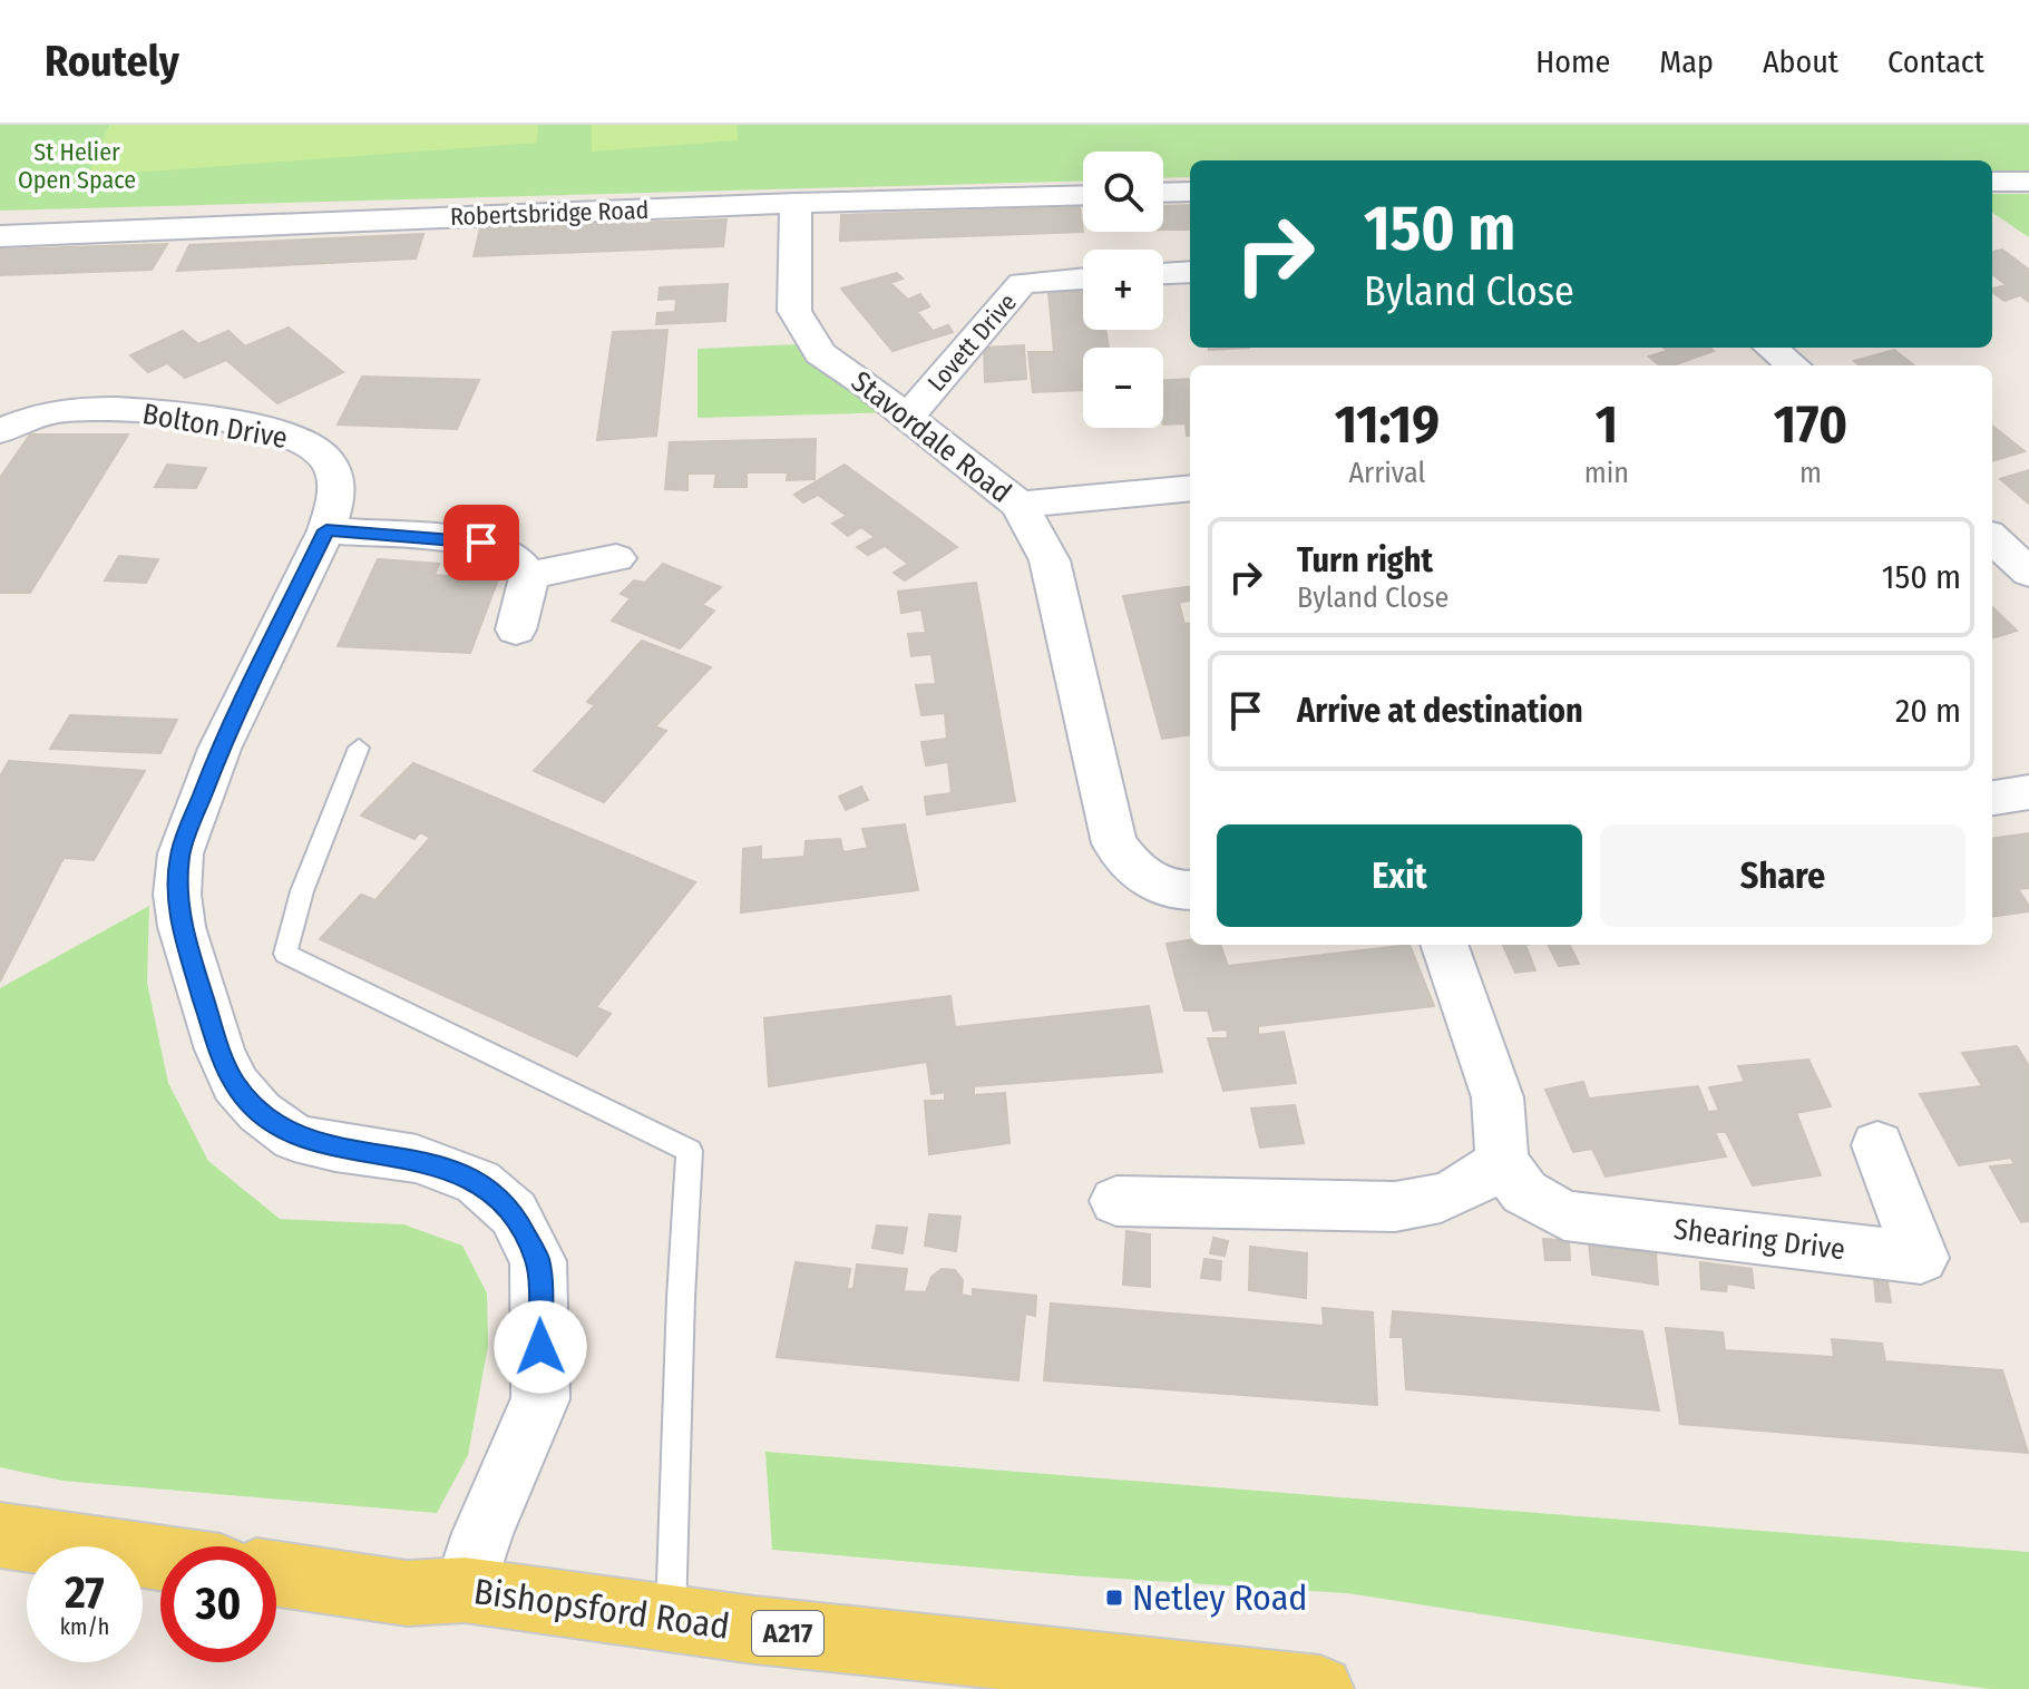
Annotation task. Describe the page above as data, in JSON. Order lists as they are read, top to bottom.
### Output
{
  "streets": {
    "main road": ["Bishopsford Road", "A217"],
    "street": [
      "Robertsbridge Road",
      "Lovett Drive",
      "Bolton Drive",
      "Stavordale Road",
      "Shearing Drive"
    ]
  },
  "crossings": [
    ["Robertsbridge Road", "Stavordale Road"],
    ["Lovett Drive", "Stavordale Road"],
    ["Bolton Drive", "Bishopsford Road"]
  ],
  "parks": ["St Helier Open Space"],
  "places": {
    "transit": ["Netley Road"]
  },
  "page": {
    "header": "Routely",
    "nav": [
      "Home",
      "Map",
      "About",
      "Contact"
    ],
    "map_buttons": ["+", "−"],
    "turn": ["150 m", "Byland Close"],
    "eta": [
      "11:19",
      "Arrival",
      "1",
      "min",
      "170",
      "m"
    ],
    "list": [
      {
        "name": "Turn right",
        "note": "Byland Close",
        "value": "150 m"
      },
      {
        "name": "Arrive at destination",
        "value": "20 m"
      }
    ],
    "buttons": ["Exit", "Share"],
    "speed": "27 km/h",
    "limit": "30"
  }
}
